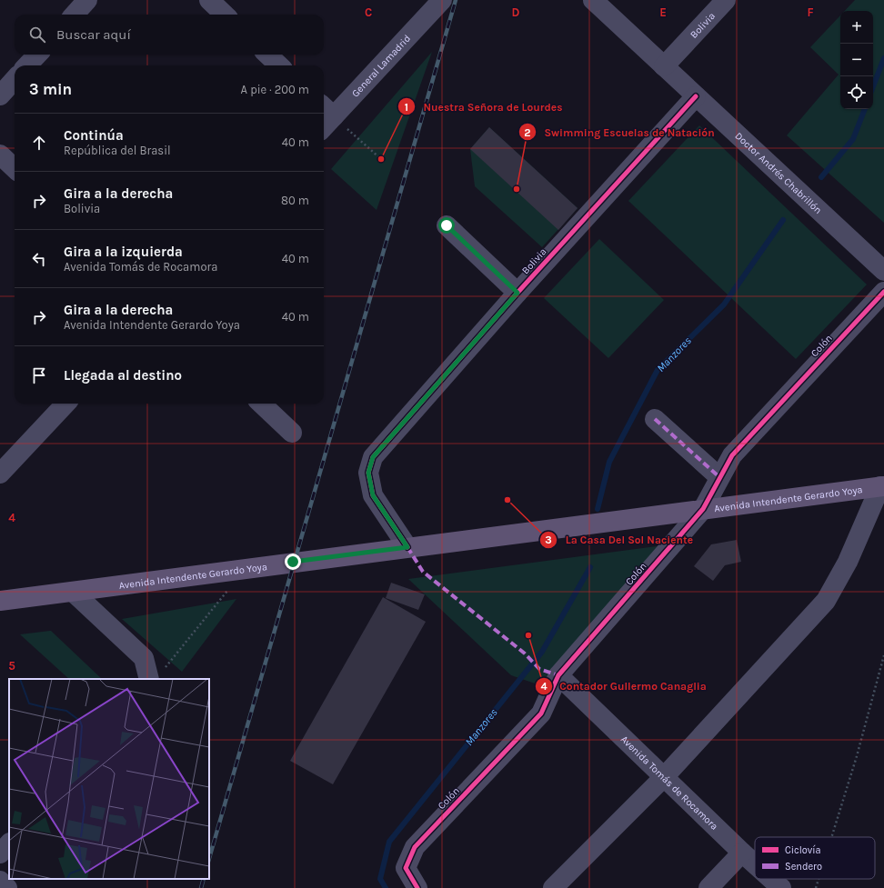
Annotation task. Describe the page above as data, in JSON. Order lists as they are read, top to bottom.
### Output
{
  "streets": {
    "main road": ["Avenida Intendente Gerardo Yoya"],
    "street": [
      "Bolivia",
      "General Lamadrid",
      "Doctor Andrés Chabrillón",
      "Colón",
      "Avenida Tomás de Rocamora"
    ]
  },
  "crossings": [
    ["Bolivia", "Doctor Andrés Chabrillón"],
    ["Bolivia", "Avenida Intendente Gerardo Yoya"],
    ["Colón", "Avenida Intendente Gerardo Yoya"],
    ["Colón", "Avenida Tomás de Rocamora"]
  ],
  "water": ["Manzores"],
  "places": [
    "Nuestra Señora de Lourdes",
    "Swimming Escuelas de Natación",
    "La Casa Del Sol Naciente",
    "Contador Gullermo Canaglia"
  ],
  "legend": ["Ciclovía", "Sendero"],
  "page": {
    "map_buttons": ["+", "−"],
    "search": "Buscar aquí",
    "heading": ["3 min", "A pie · 200 m"],
    "list": [
      ["Continúa", "República del Brasil", "40 m"],
      ["Gira a la derecha", "Bolivia", "80 m"],
      ["Gira a la izquierda", "Avenida Tomás de Rocamora", "40 m"],
      ["Gira a la derecha", "Avenida Intendente Gerardo Yoya", "40 m"],
      "Llegada al destino"
    ]
  },
  "grid": {
    "columns": [
      "C",
      "D",
      "E",
      "F"
    ],
    "rows": ["4", "5"]
  }
}
